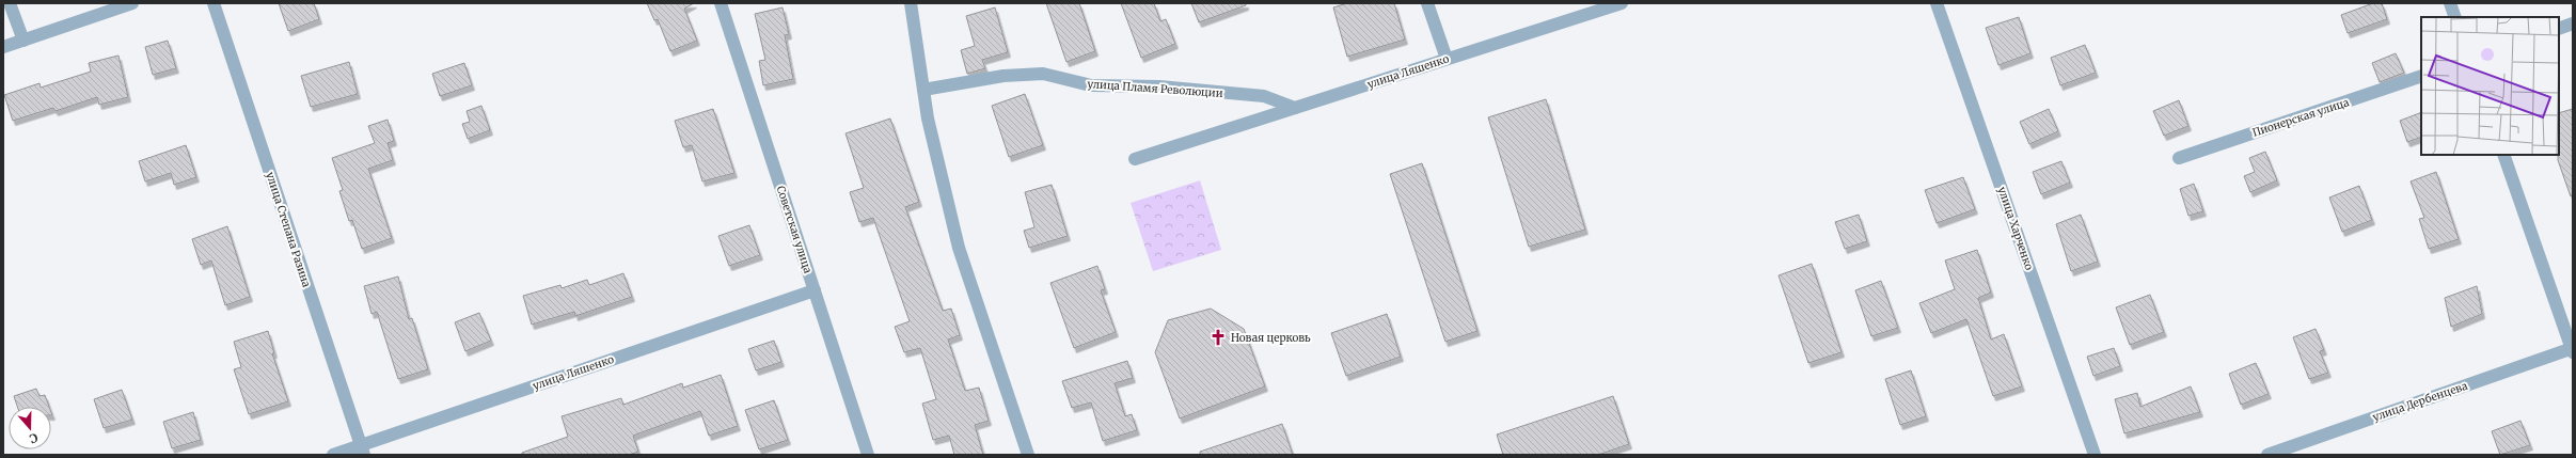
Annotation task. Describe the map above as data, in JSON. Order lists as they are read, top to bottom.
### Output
{
  "streets": {
    "street": [
      "улица Ляшенко",
      "улица Пламя Революции",
      "Пионерская улица",
      "улица Харченко",
      "улица Степана Разина",
      "Советская улица",
      "улица Дербенцева"
    ]
  },
  "crossings": [
    ["улица Ляшенко", "улица Пламя Революции"],
    ["улица Ляшенко", "улица Степана Разина"],
    ["улица Ляшенко", "Советская улица"]
  ],
  "places": {
    "church": ["Новая церковь"]
  },
  "north": "bottom"
}
